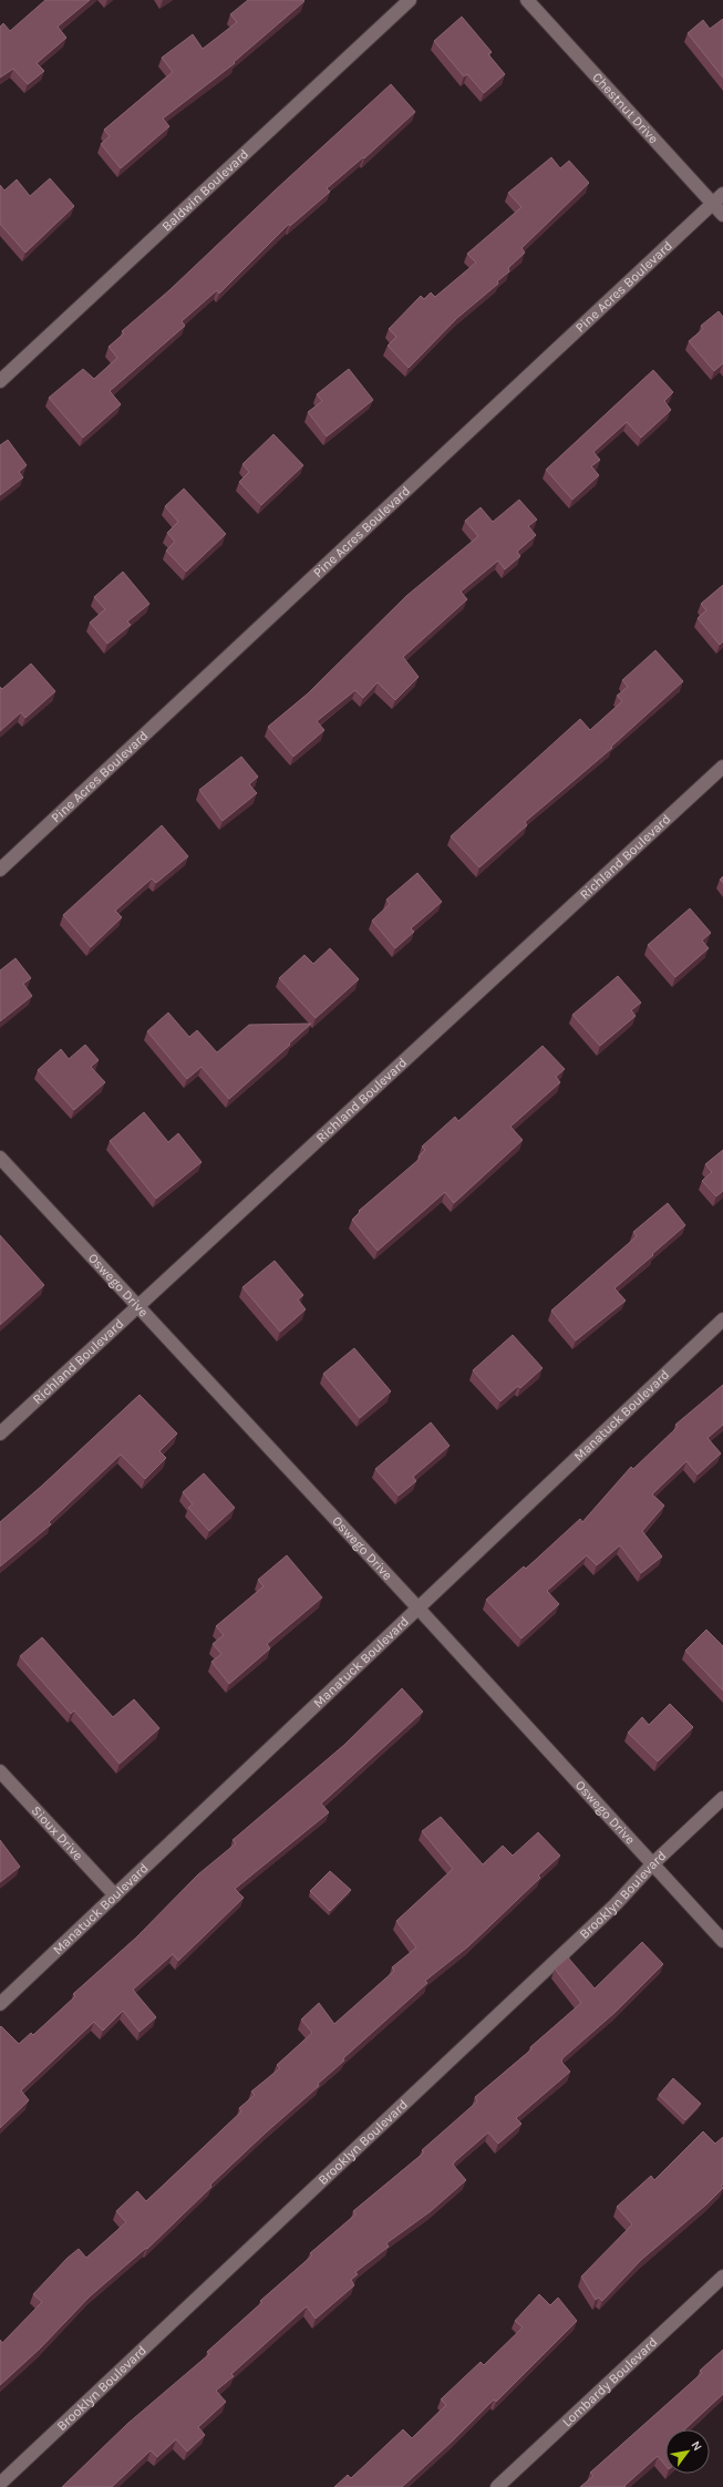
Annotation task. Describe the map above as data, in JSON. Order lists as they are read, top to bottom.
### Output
{
  "streets": {
    "street": [
      "Chestnut Drive",
      "Baldwin Boulevard",
      "Pine Acres Boulevard",
      "Richland Boulevard",
      "Oswego Drive",
      "Manatuck Boulevard",
      "Sioux Drive",
      "Brooklyn Boulevard",
      "Lombardy Boulevard"
    ]
  },
  "crossings": [
    ["Chestnut Drive", "Pine Acres Boulevard"],
    ["Richland Boulevard", "Oswego Drive"],
    ["Oswego Drive", "Manatuck Boulevard"],
    ["Oswego Drive", "Brooklyn Boulevard"],
    ["Manatuck Boulevard", "Sioux Drive"]
  ],
  "north": "top right"
}
